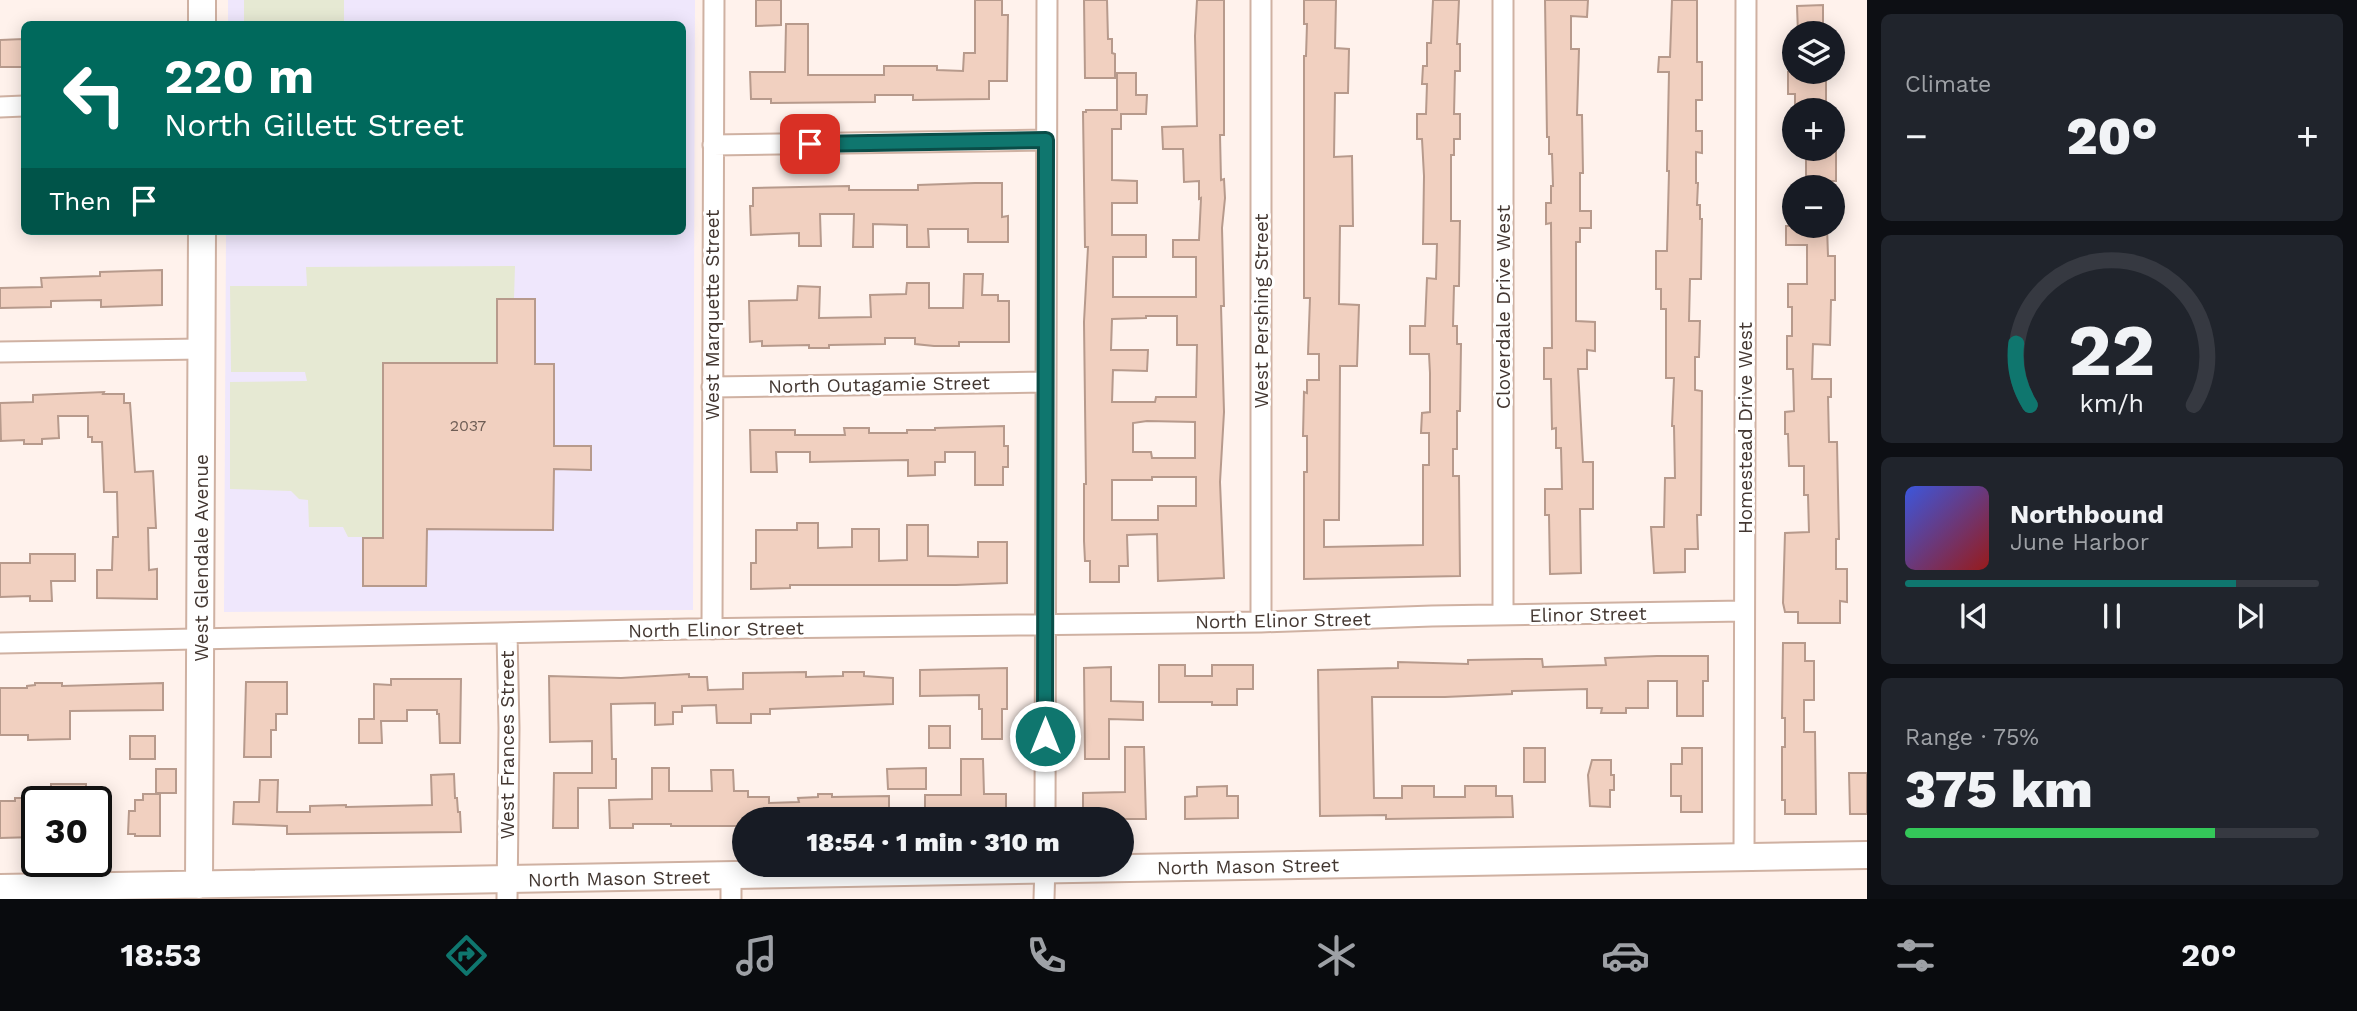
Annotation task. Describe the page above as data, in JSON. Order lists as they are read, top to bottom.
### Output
{
  "streets": {
    "main road": ["West Glendale Avenue", "North Mason Street"],
    "street": [
      "Cloverdale Drive West",
      "West Pershing Street",
      "West Marquette Street",
      "North Outagamie Street",
      "Homestead Drive West",
      "Elinor Street",
      "North Elinor Street",
      "West Frances Street"
    ]
  },
  "crossings": [
    ["Cloverdale Drive West", "Elinor Street"],
    ["West Pershing Street", "North Elinor Street"],
    ["West Marquette Street", "North Outagamie Street"],
    ["West Marquette Street", "North Elinor Street"],
    ["Homestead Drive West", "Elinor Street"],
    ["Homestead Drive West", "North Mason Street"],
    ["West Glendale Avenue", "North Elinor Street"],
    ["West Glendale Avenue", "North Mason Street"],
    ["Elinor Street", "North Elinor Street"],
    ["North Elinor Street", "West Frances Street"],
    ["West Frances Street", "North Mason Street"]
  ],
  "house_numbers": ["2037"],
  "page": {
    "tile": [
      "Climate",
      ["Range · 75%", "375 km"]
    ],
    "map_buttons": ["+", "−"],
    "turn": ["220 m", "North Gillett Street"],
    "heat": ["−", "20°", "+"],
    "then": "Then",
    "song": ["Northbound", "June Harbor"],
    "limit": "30",
    "trip": "18:54 · 1 min · 310 m",
    "tabs": ["18:53", "20°"],
    "gauge": ["22", "km/h"]
  }
}
